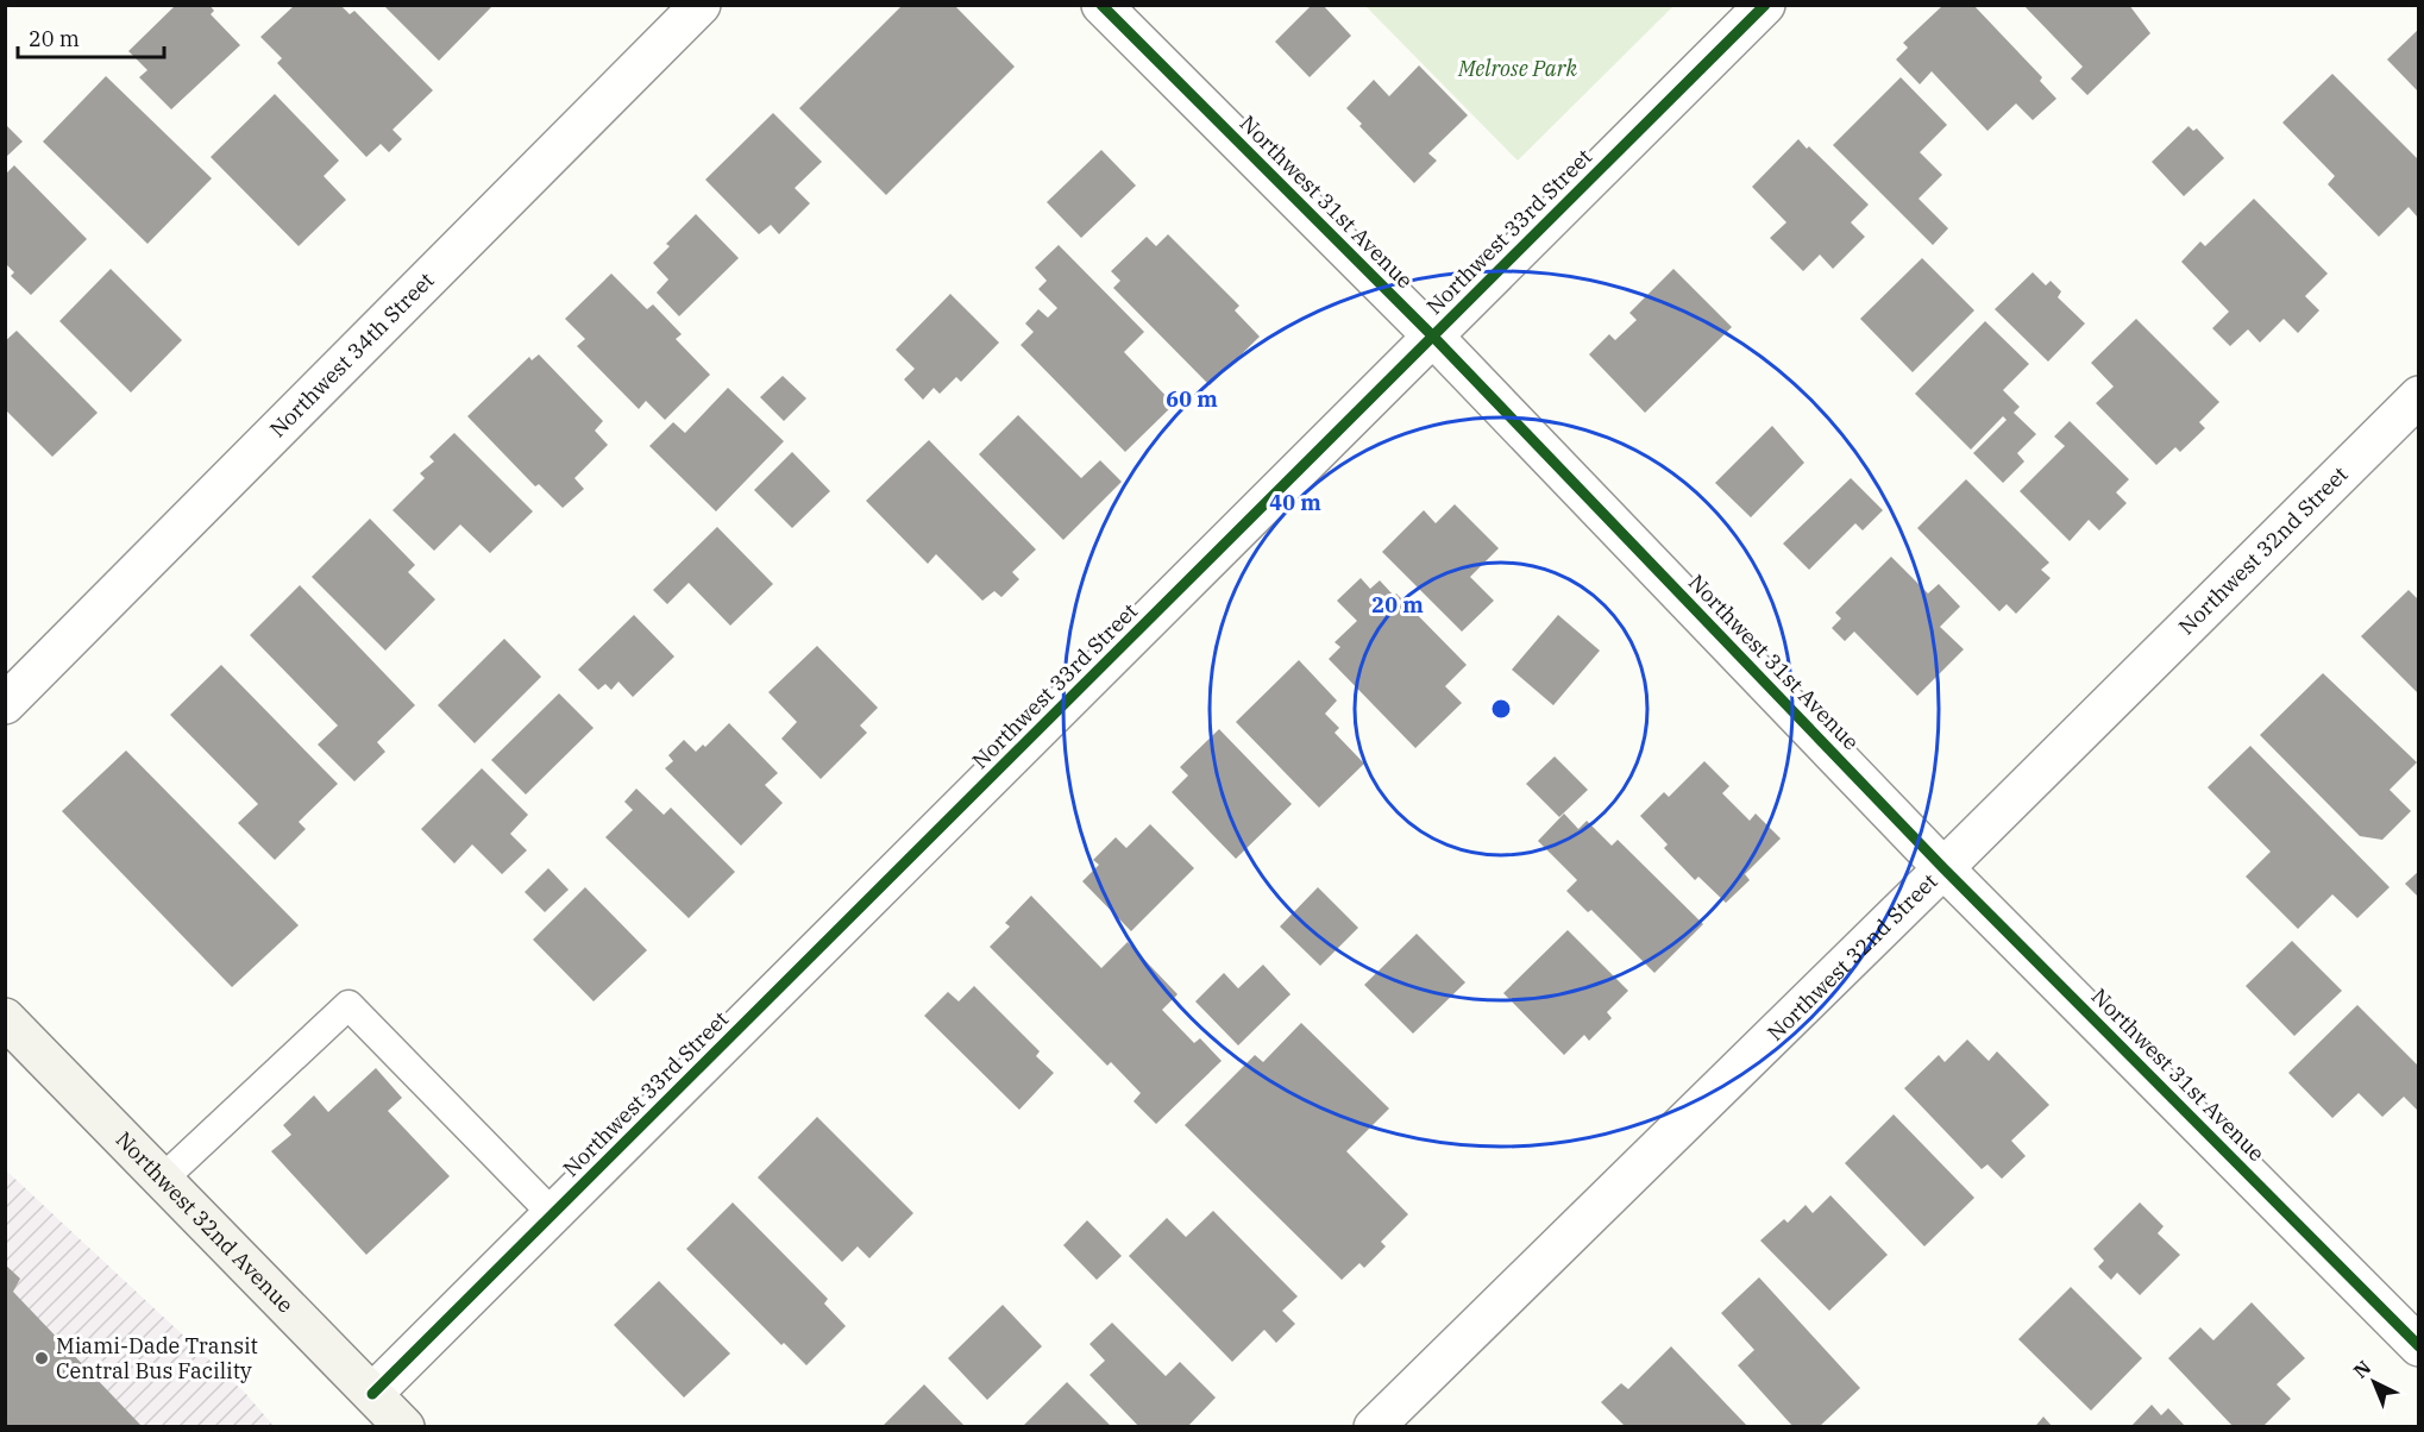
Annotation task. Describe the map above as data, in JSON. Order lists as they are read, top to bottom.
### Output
{
  "streets": {
    "main road": ["Northwest 32nd Avenue"],
    "street": [
      "Northwest 31st Avenue",
      "Northwest 33rd Street",
      "Northwest 34th Street",
      "Northwest 32nd Street"
    ]
  },
  "crossings": [
    ["Northwest 31st Avenue", "Northwest 33rd Street"],
    ["Northwest 31st Avenue", "Northwest 32nd Street"],
    ["Northwest 33rd Street", "Northwest 32nd Avenue"]
  ],
  "parks": ["Melrose Park"],
  "places": ["Miami-Dade Transit Central Bus Facility"],
  "scale_bar": "20 m",
  "north": "top left",
  "rings": ["60 m", "40 m", "20 m"]
}
